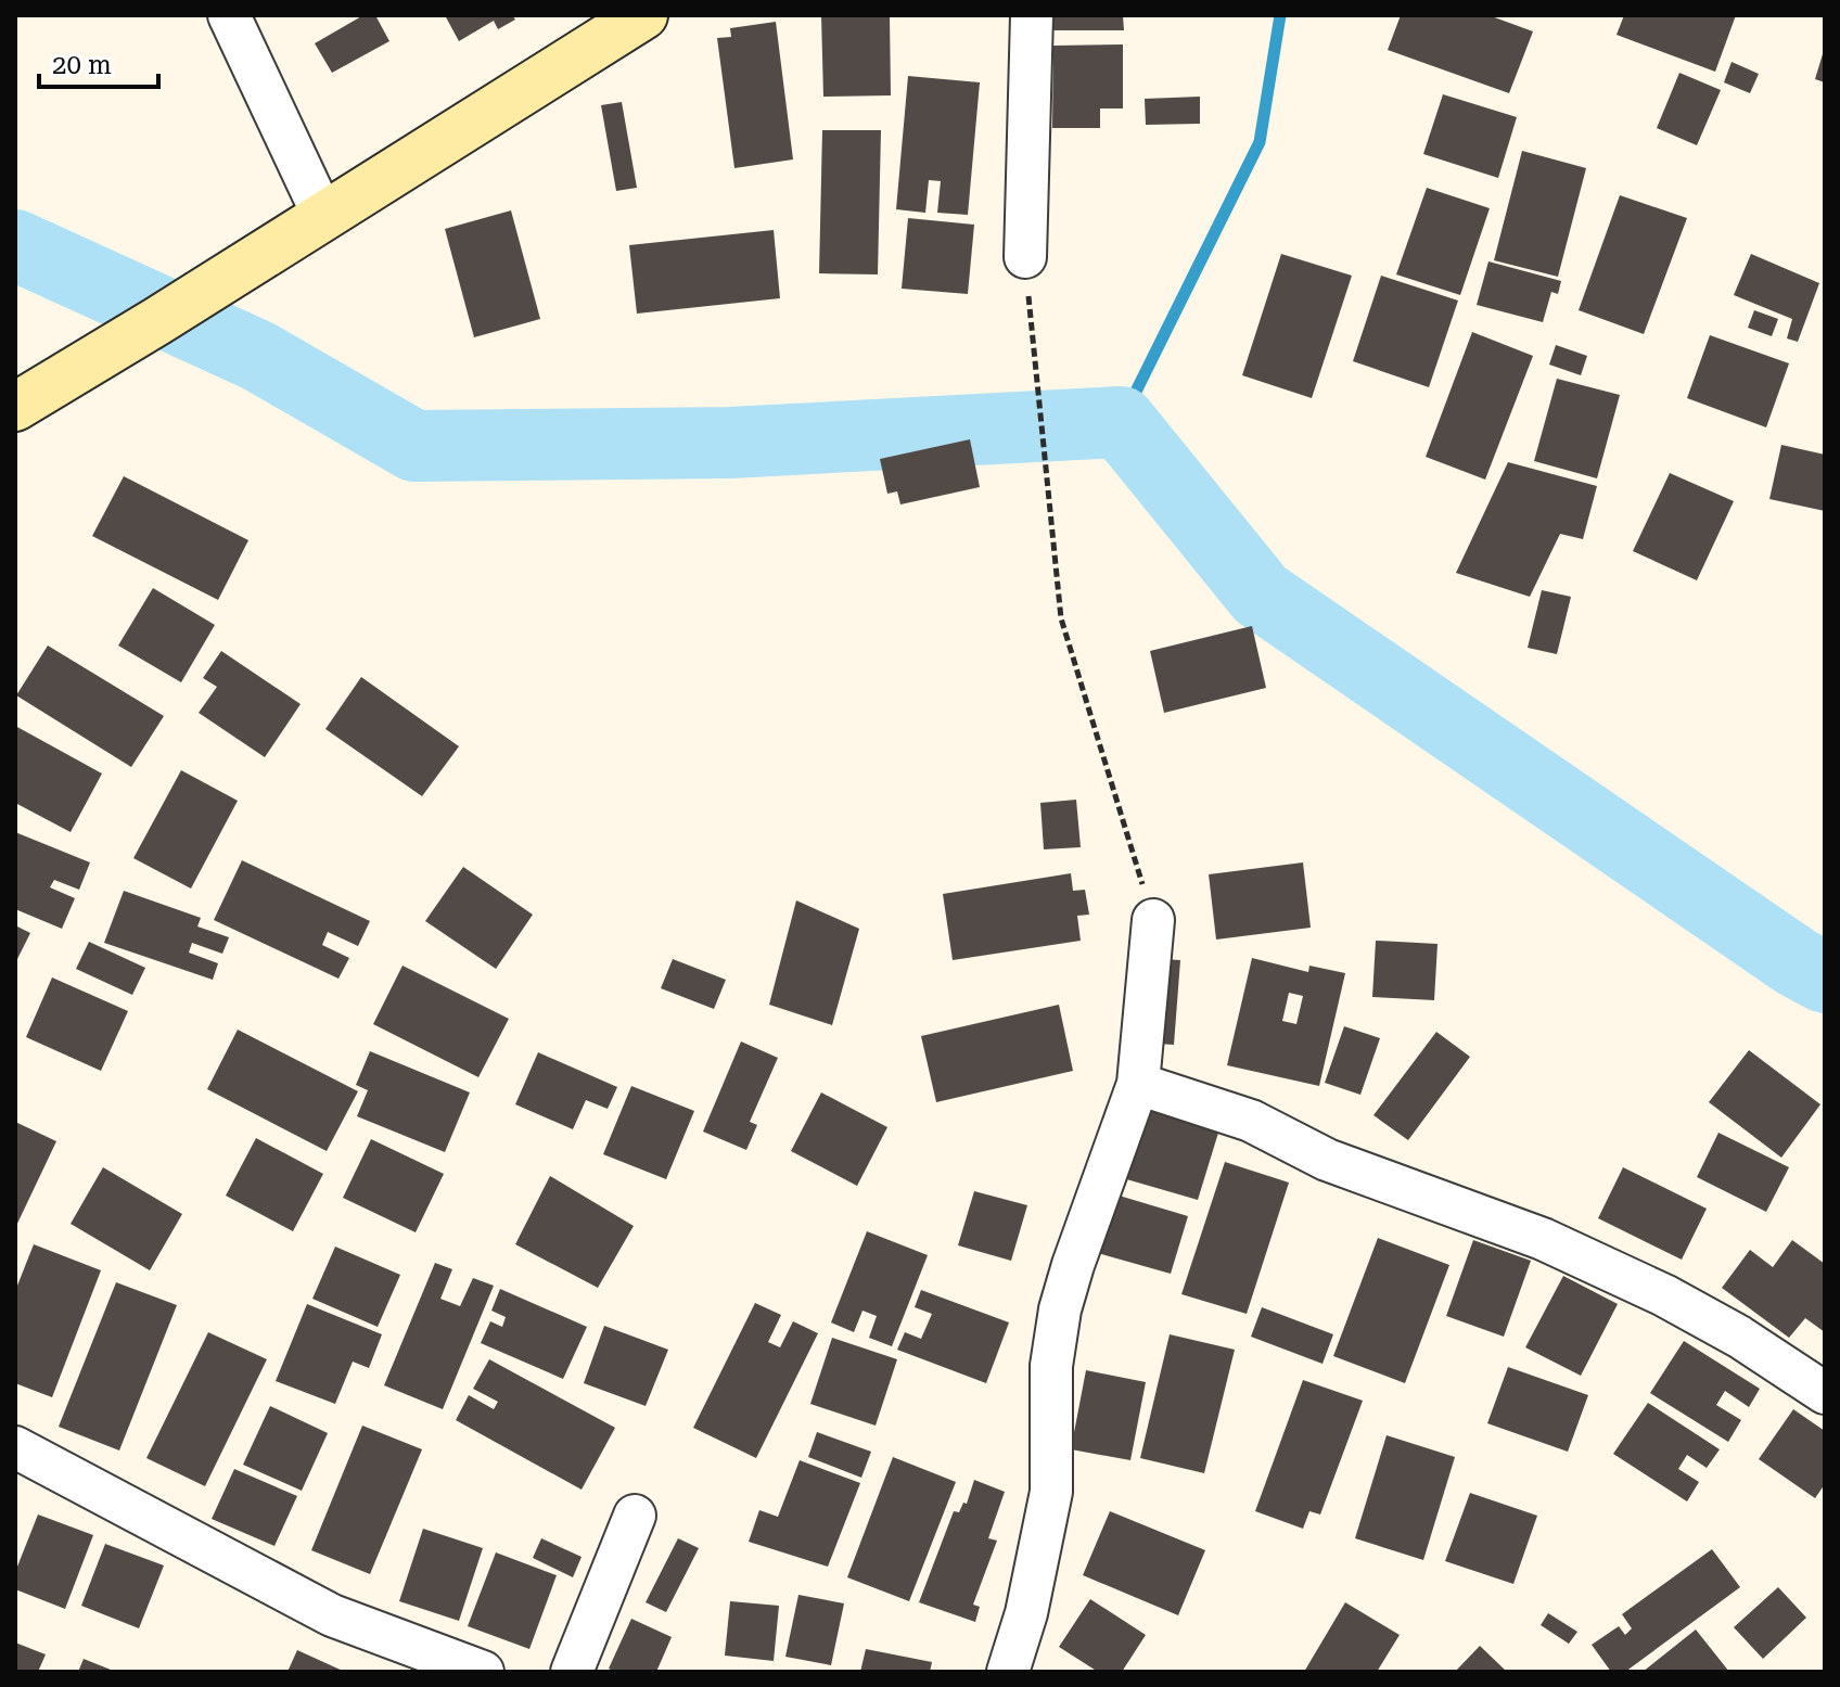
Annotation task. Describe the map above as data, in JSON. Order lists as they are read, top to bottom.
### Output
{
  "scale_bar": "20 m"
}
